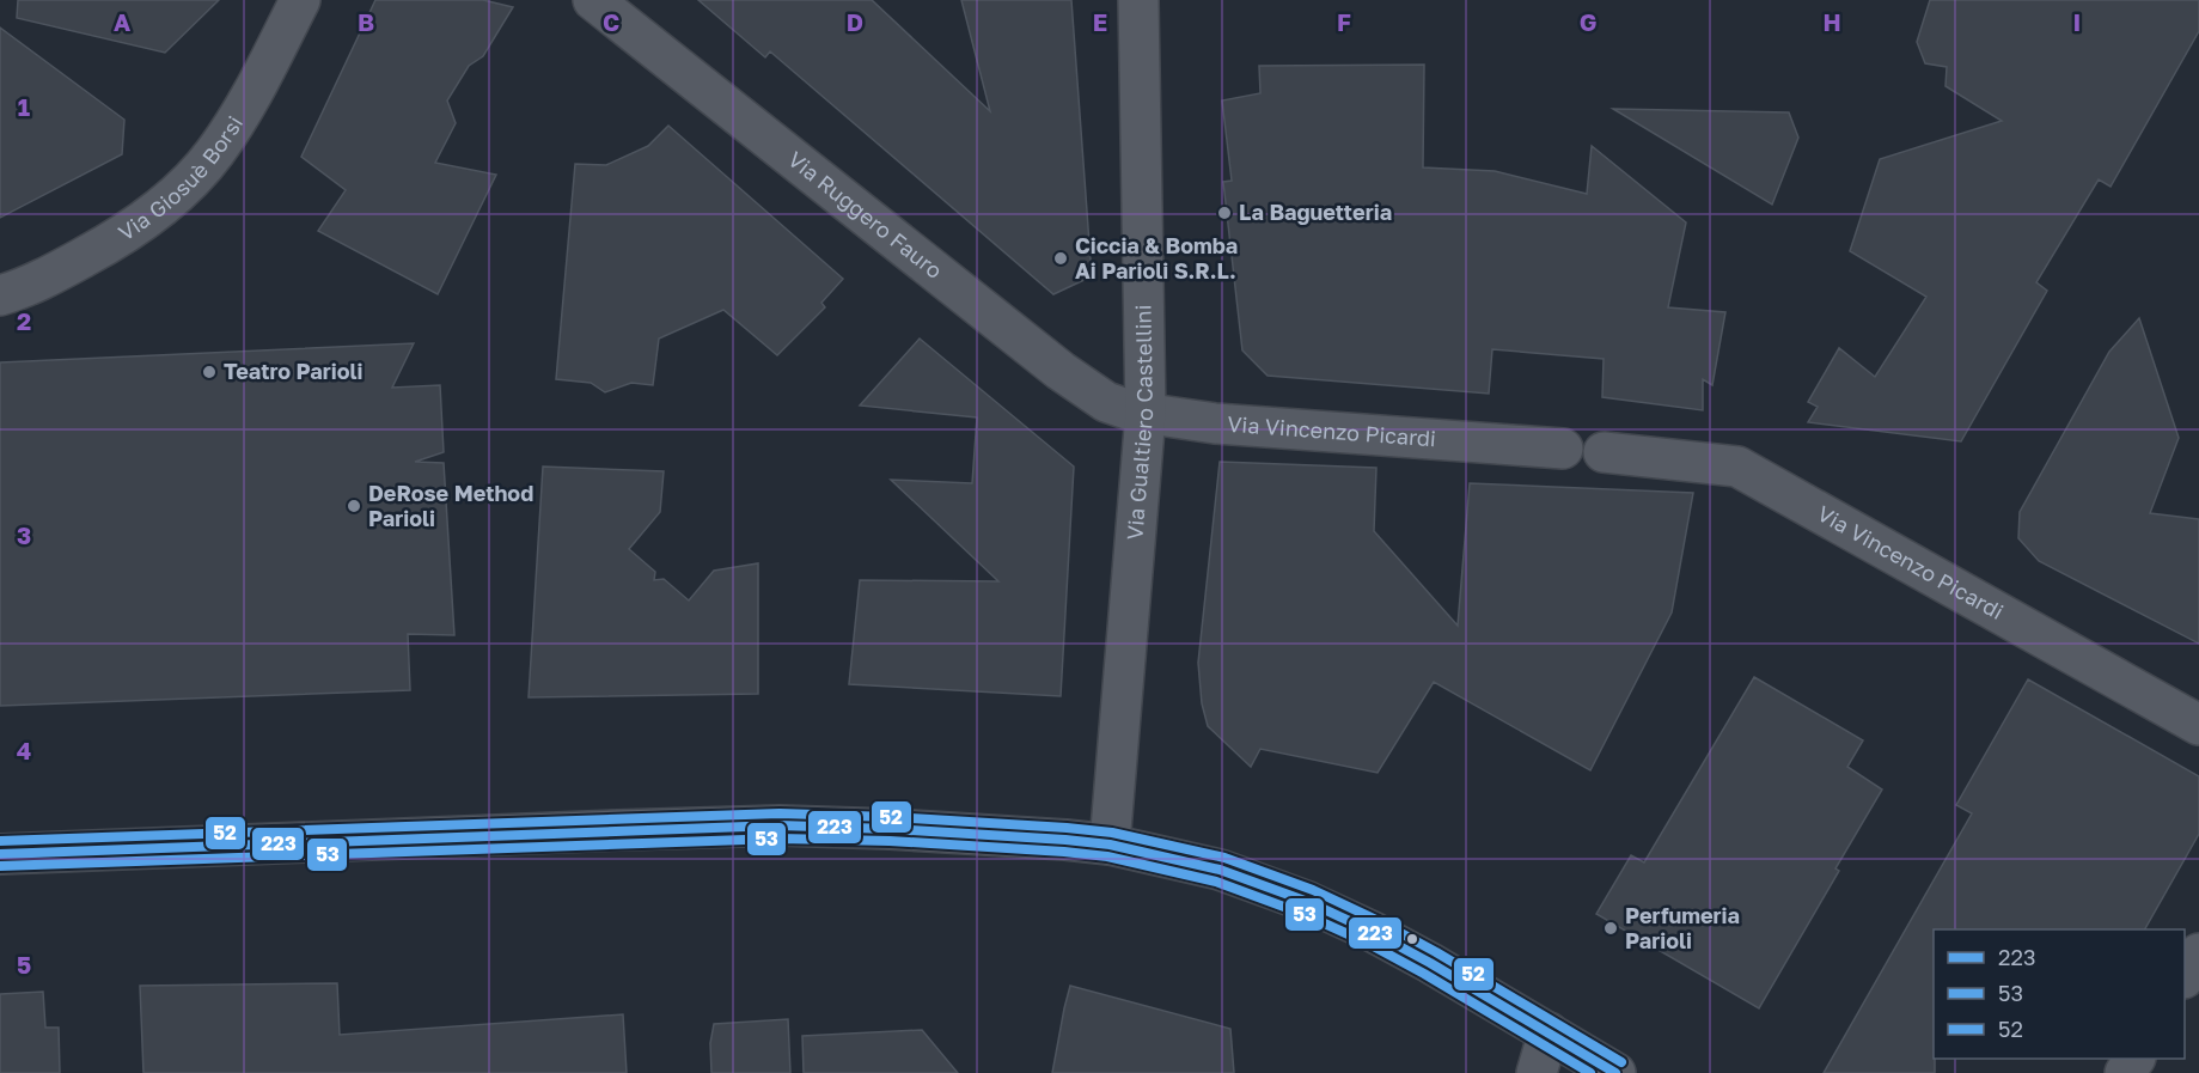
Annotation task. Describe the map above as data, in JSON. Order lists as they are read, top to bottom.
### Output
{
  "streets": {
    "street": [
      "Via Giosuè Borsi",
      "Via Ruggero Fauro",
      "Via Gualtiero Castellini",
      "Via Vincenzo Picardi"
    ]
  },
  "crossings": [
    ["Via Ruggero Fauro", "Via Gualtiero Castellini"],
    ["Via Ruggero Fauro", "Via Vincenzo Picardi"],
    ["Via Gualtiero Castellini", "Via Vincenzo Picardi"]
  ],
  "places": [
    "La Baguetteria",
    "Ciccia & Bomba Ai Parioli S.R.L.",
    "Teatro Parioli",
    "DeRose Method Parioli",
    "Perfumeria Parioli"
  ],
  "lines": ["transit line 52", "transit line 223", "transit line 53"],
  "legend": ["223", "53", "52"],
  "grid": {
    "columns": [
      "A",
      "B",
      "C",
      "D",
      "E",
      "F",
      "G",
      "H",
      "I"
    ],
    "rows": [
      "1",
      "2",
      "3",
      "4",
      "5"
    ]
  }
}
